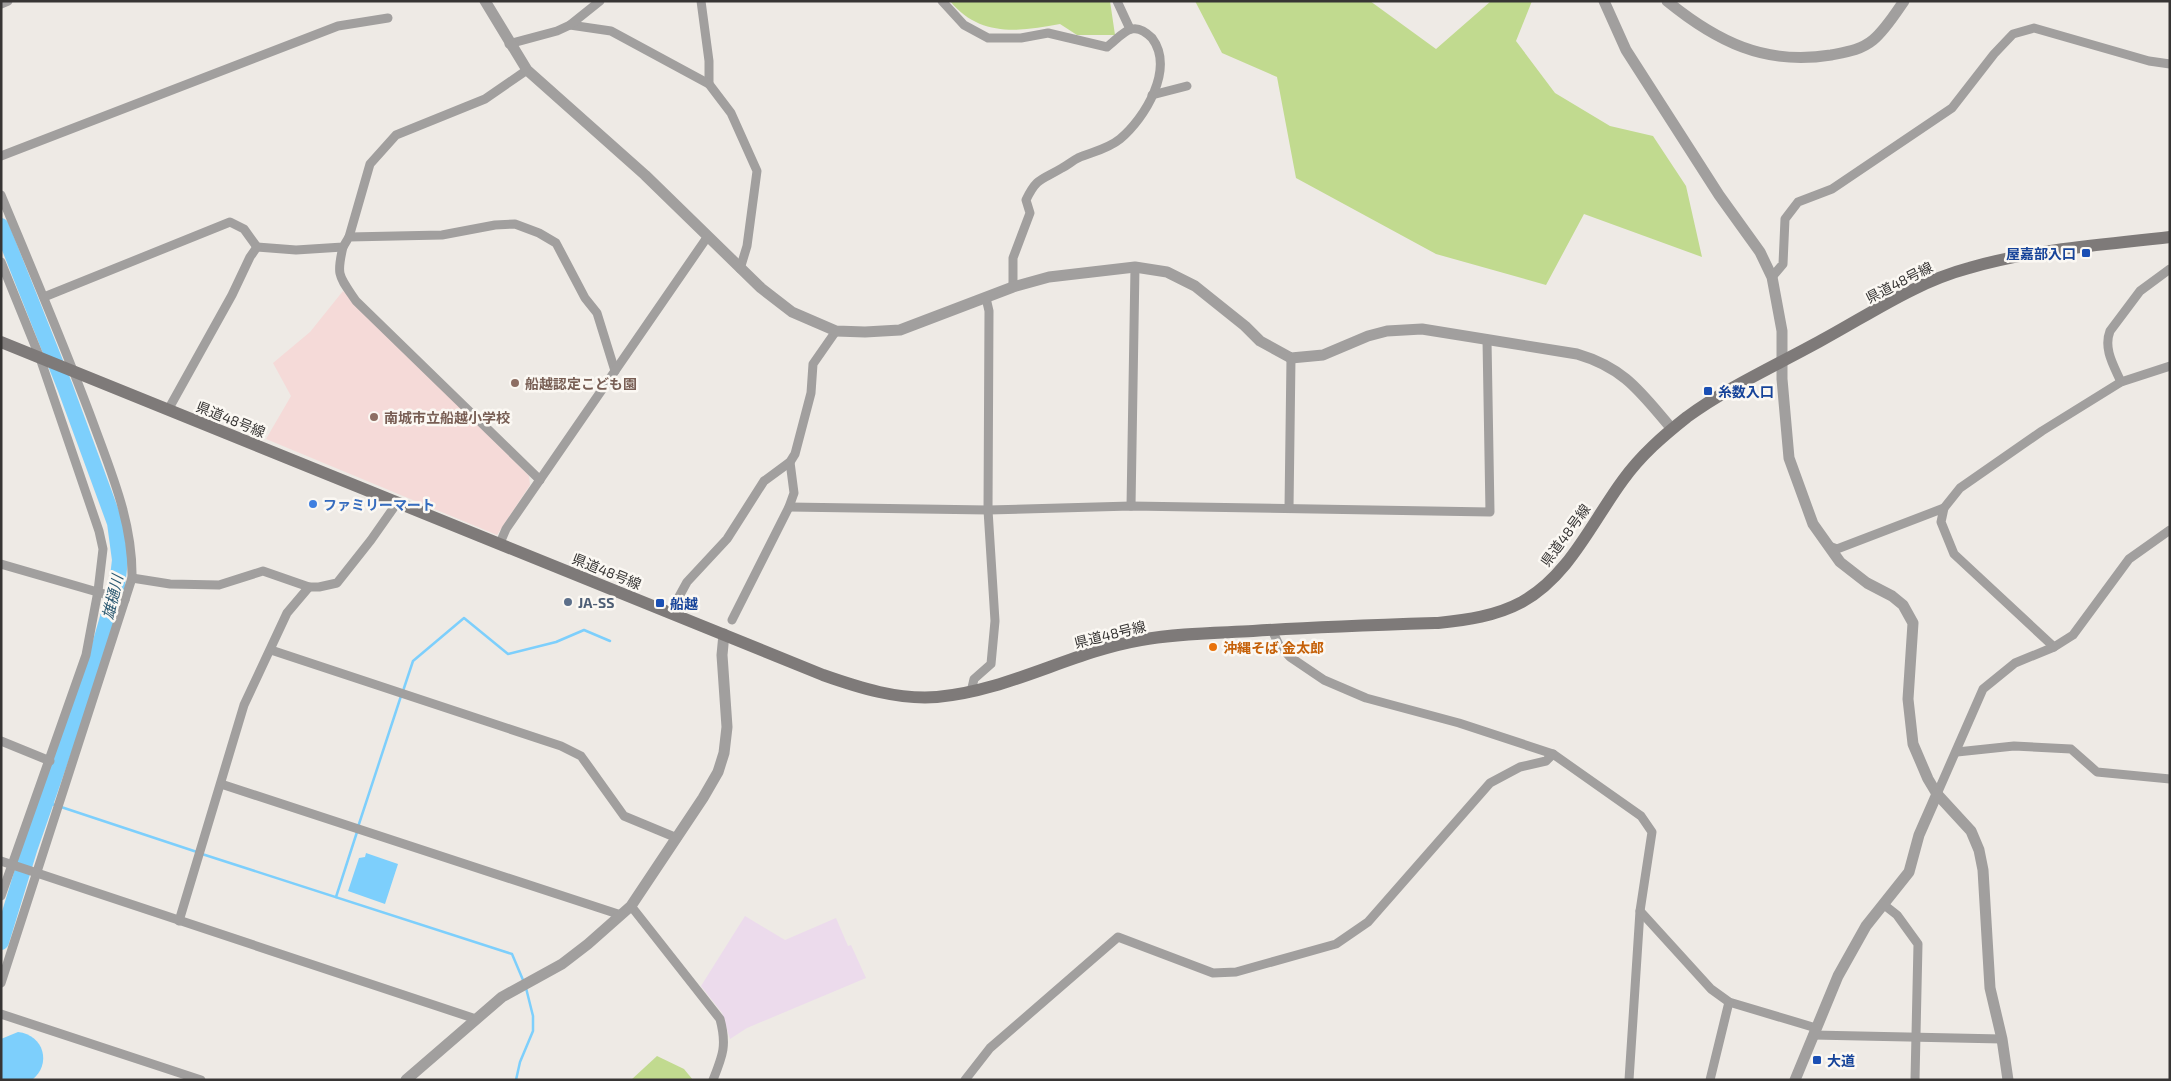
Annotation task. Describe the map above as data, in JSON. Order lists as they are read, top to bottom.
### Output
{
  "streets": {
    "main road": ["県道48号線"]
  },
  "water": ["雄樋川"],
  "places": {
    "transit": [
      "屋嘉部入口",
      "糸数入口",
      "船越",
      "大道"
    ],
    "other": [
      "船越認定こども園",
      "南城市立船越小学校",
      "ファミリーマート",
      "JA-SS",
      "沖縄そば 金太郎"
    ]
  }
}
